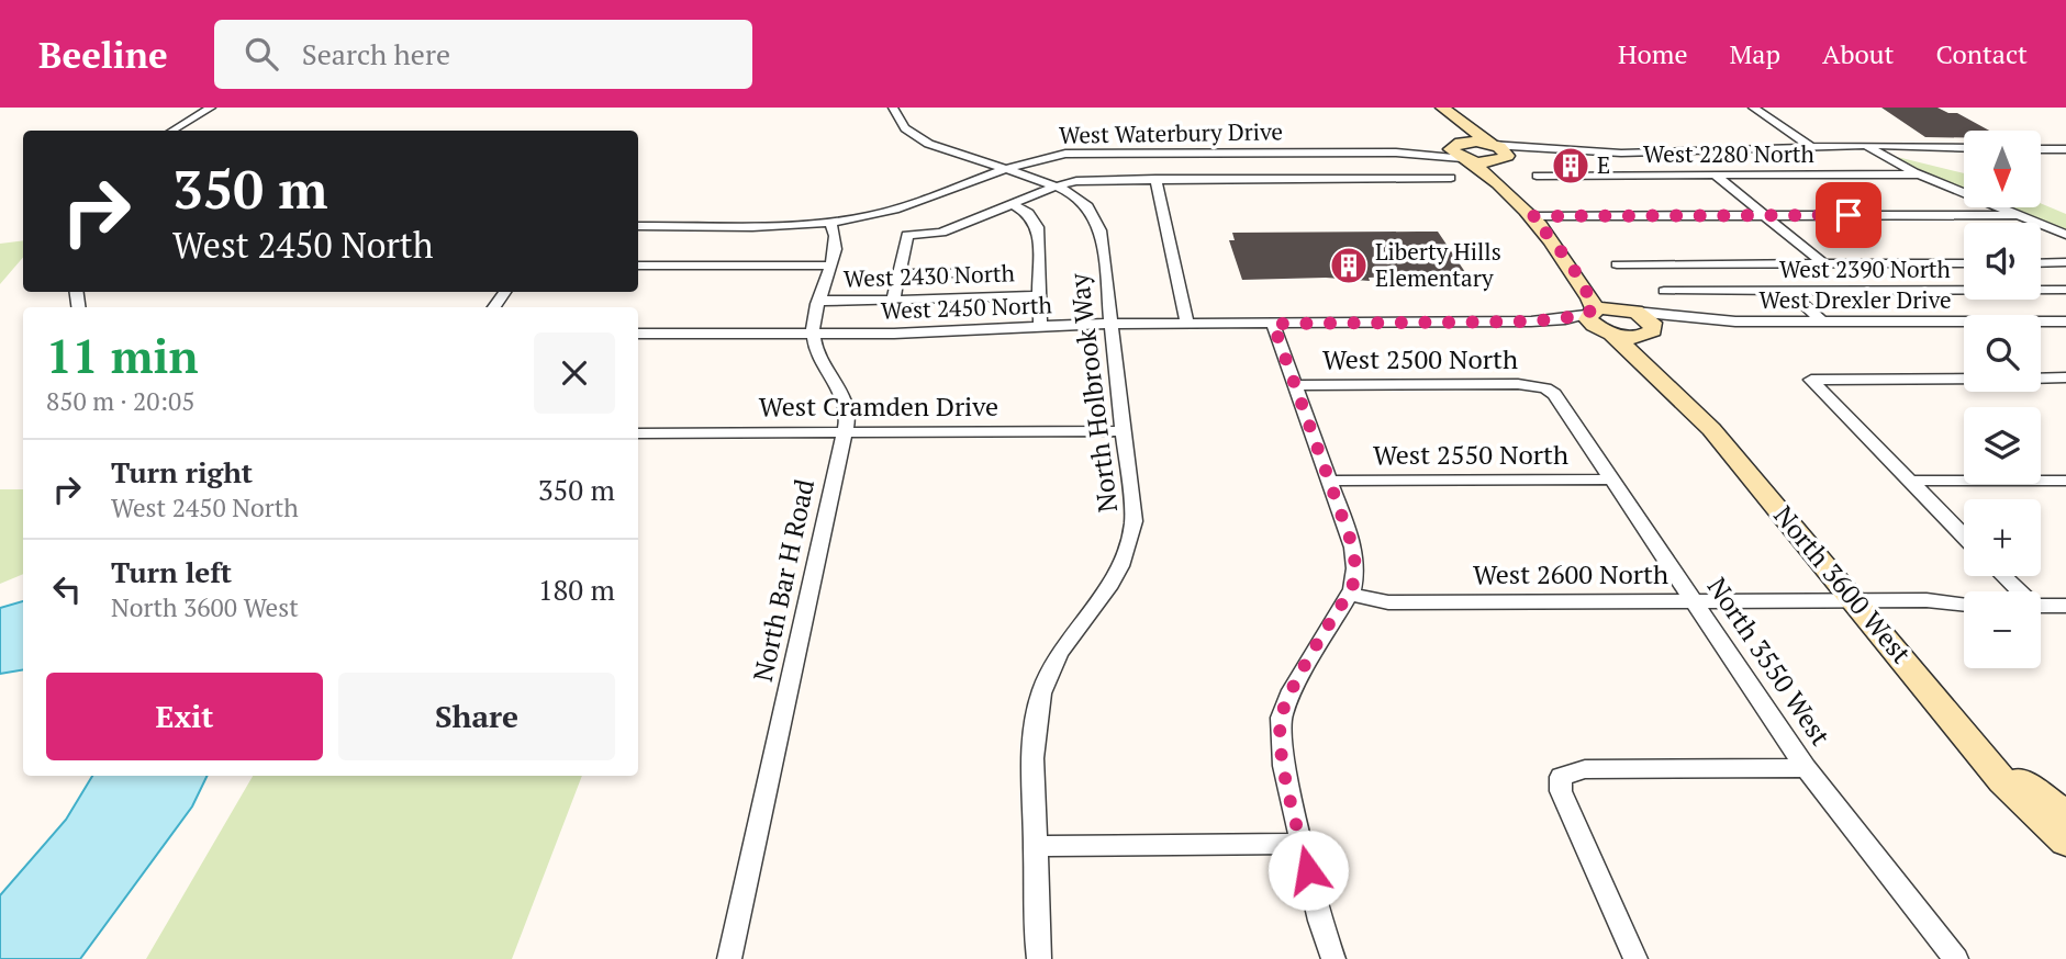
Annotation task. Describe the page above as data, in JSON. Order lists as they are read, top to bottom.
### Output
{
  "streets": {
    "street": [
      "West Waterbury Drive",
      "West 2280 North",
      "West 2390 North",
      "West 2430 North",
      "West Drexler Drive",
      "West 2450 North",
      "West 2500 North",
      "North Holbrook Way",
      "West Cramden Drive",
      "West 2550 North",
      "West 2600 North",
      "North Bar H Road",
      "North 3600 West",
      "North 3550 West"
    ]
  },
  "crossings": [
    ["West Waterbury Drive", "North Holbrook Way"],
    ["West Drexler Drive", "North 3600 West"],
    ["West 2450 North", "North Holbrook Way"],
    ["West 2450 North", "North Bar H Road"],
    ["West 2450 North", "North 3600 West"],
    ["West 2500 North", "North 3550 West"],
    ["North Holbrook Way", "West Cramden Drive"],
    ["West Cramden Drive", "North Bar H Road"],
    ["West 2550 North", "North 3550 West"],
    ["West 2600 North", "North 3600 West"],
    ["West 2600 North", "North 3550 West"]
  ],
  "places": {
    "building": ["E", "Liberty Hills Elementary"]
  },
  "north": "bottom",
  "page": {
    "header": "Beeline",
    "search": "Search here",
    "nav": [
      "Home",
      "Map",
      "About",
      "Contact"
    ],
    "map_buttons": ["+", "−"],
    "turn": ["350 m", "West 2450 North"],
    "heading": ["11 min", "850 m · 20:05"],
    "list": [
      {
        "name": "Turn right",
        "note": "West 2450 North",
        "value": "350 m"
      },
      {
        "name": "Turn left",
        "note": "North 3600 West",
        "value": "180 m"
      }
    ],
    "buttons": ["Exit", "Share"]
  }
}
